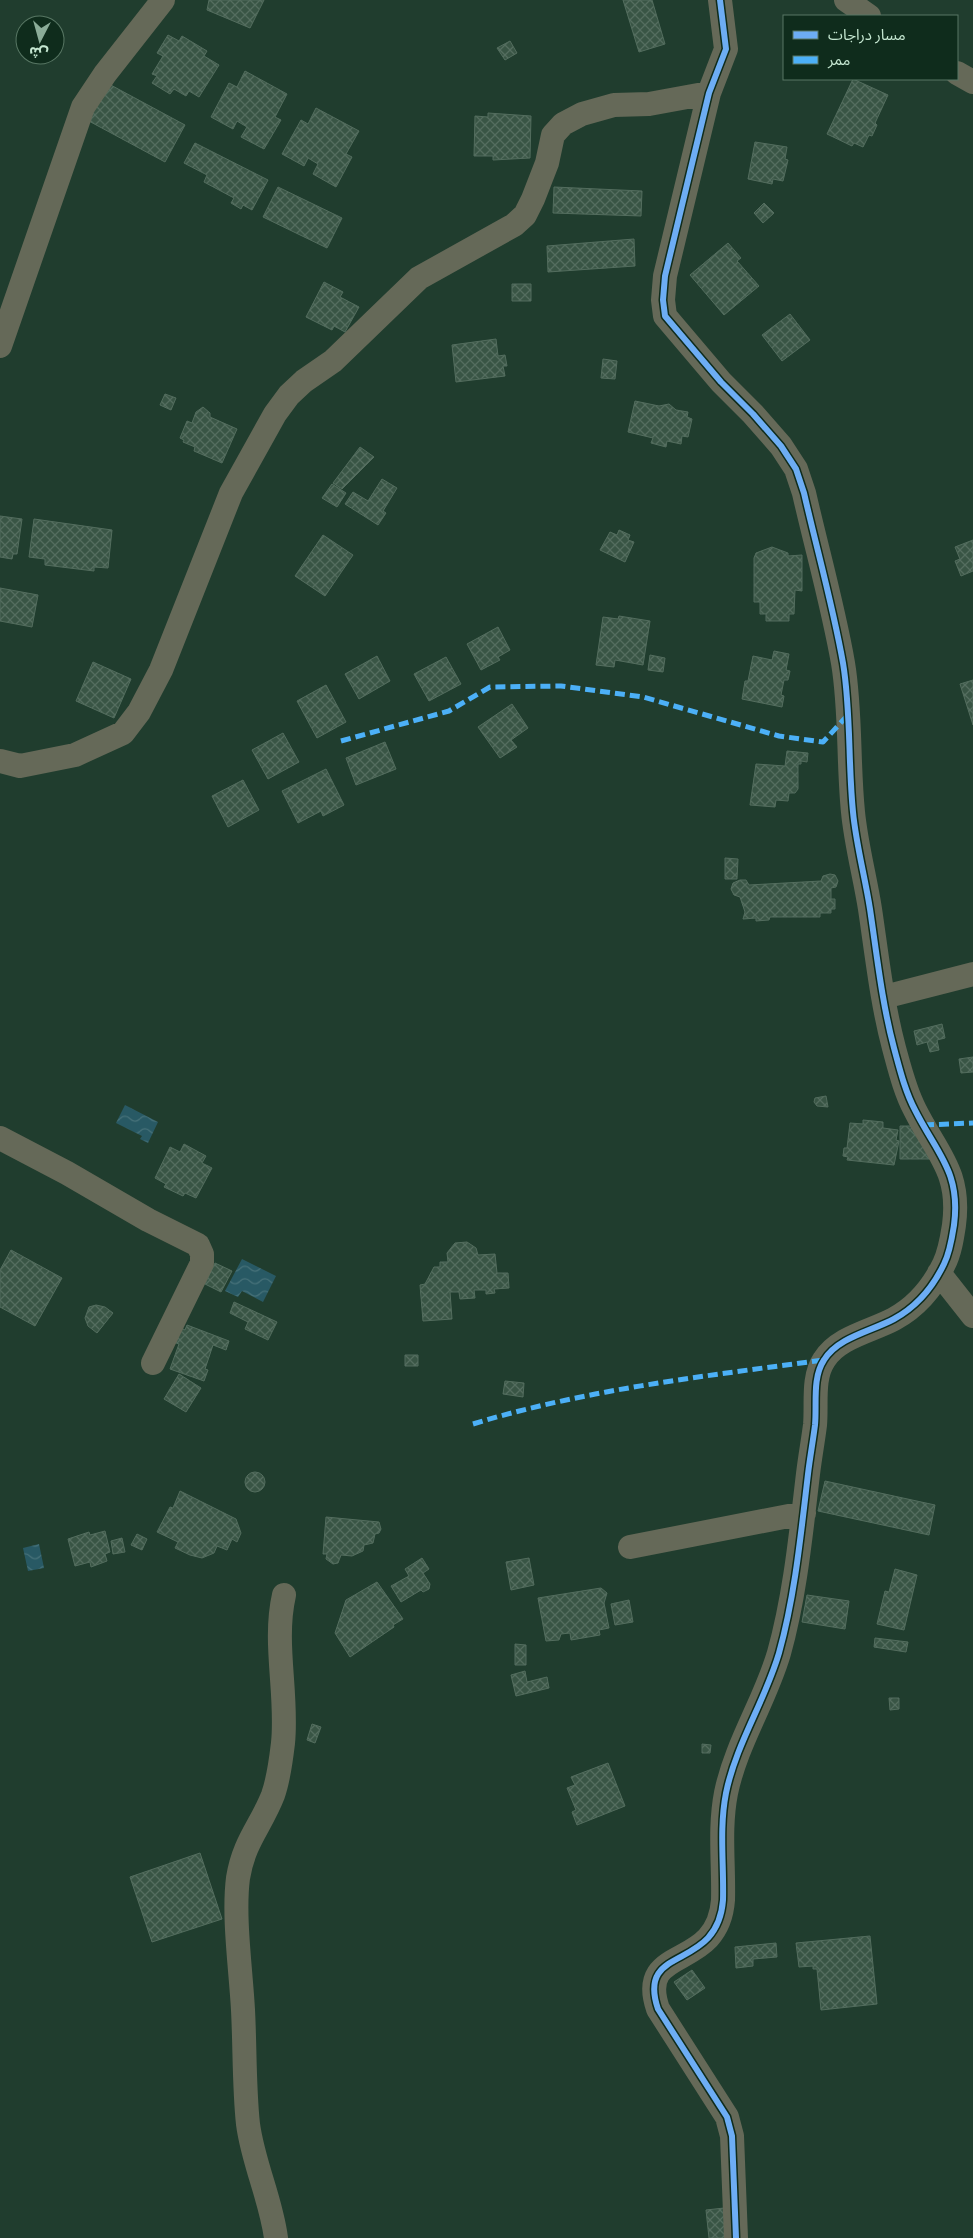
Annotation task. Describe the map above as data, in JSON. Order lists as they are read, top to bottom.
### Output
{
  "legend": ["مسار دراجات", "ممر"],
  "north": "bottom"
}
